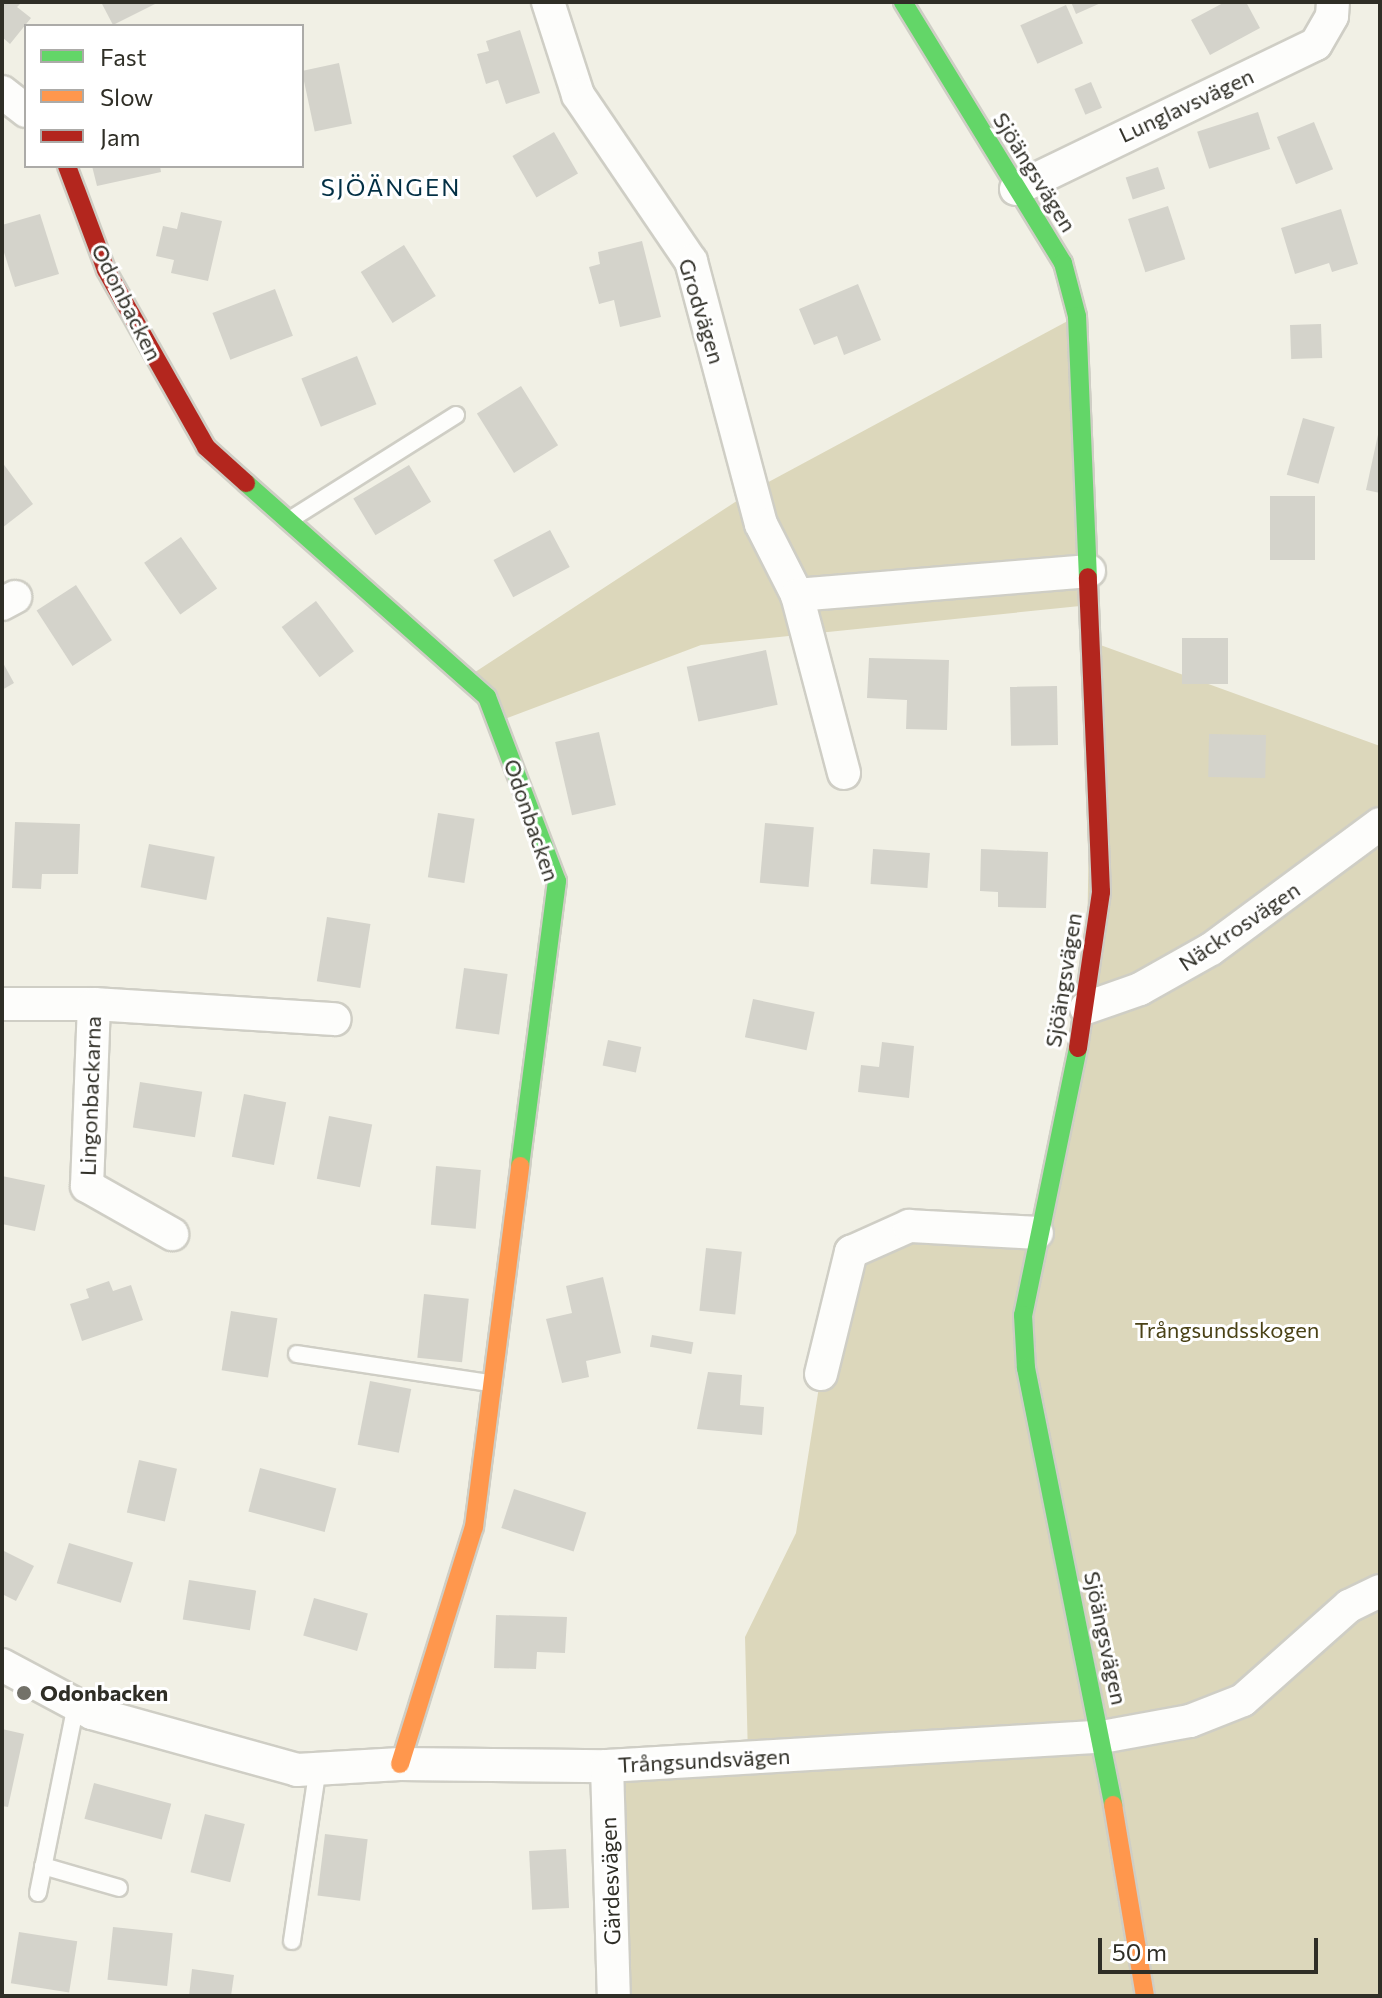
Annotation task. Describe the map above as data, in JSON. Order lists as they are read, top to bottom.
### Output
{
  "streets": {
    "street": [
      "Lunglavsvägen",
      "Sjöängsvägen",
      "Odonbacken",
      "Grodvägen",
      "Näckrosvägen",
      "Lingonbackarna",
      "Trångsundsvägen",
      "Gärdesvägen"
    ]
  },
  "crossings": [
    ["Lunglavsvägen", "Sjöängsvägen"],
    ["Sjöängsvägen", "Näckrosvägen"],
    ["Sjöängsvägen", "Trångsundsvägen"],
    ["Odonbacken", "Trångsundsvägen"],
    ["Trångsundsvägen", "Gärdesvägen"]
  ],
  "districts": ["SJÖÄNGEN"],
  "parks": ["Trångsundsskogen"],
  "places": ["Odonbacken"],
  "legend": ["Fast", "Slow", "Jam"],
  "scale_bar": "50 m"
}
